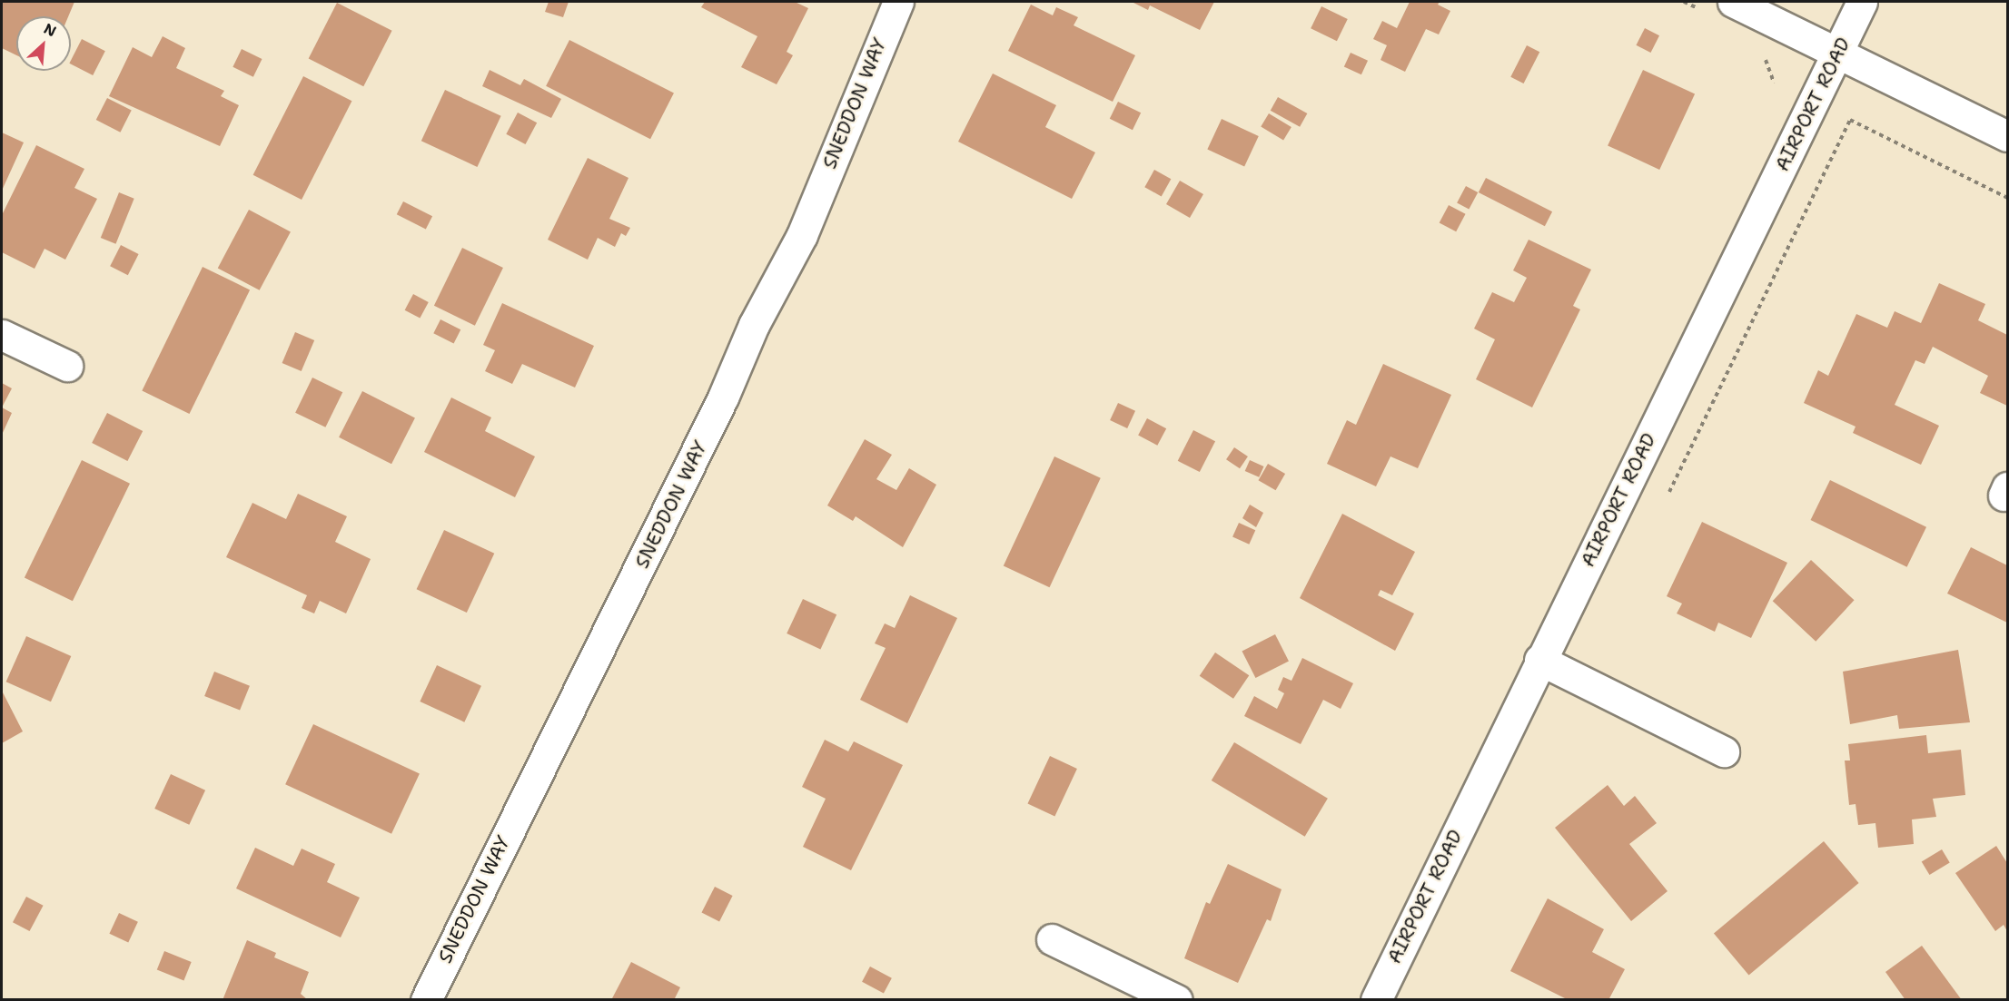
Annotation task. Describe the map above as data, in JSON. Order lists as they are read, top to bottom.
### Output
{
  "streets": {
    "street": ["SNEDDON WAY", "AIRPORT ROAD"]
  },
  "north": "top right"
}
